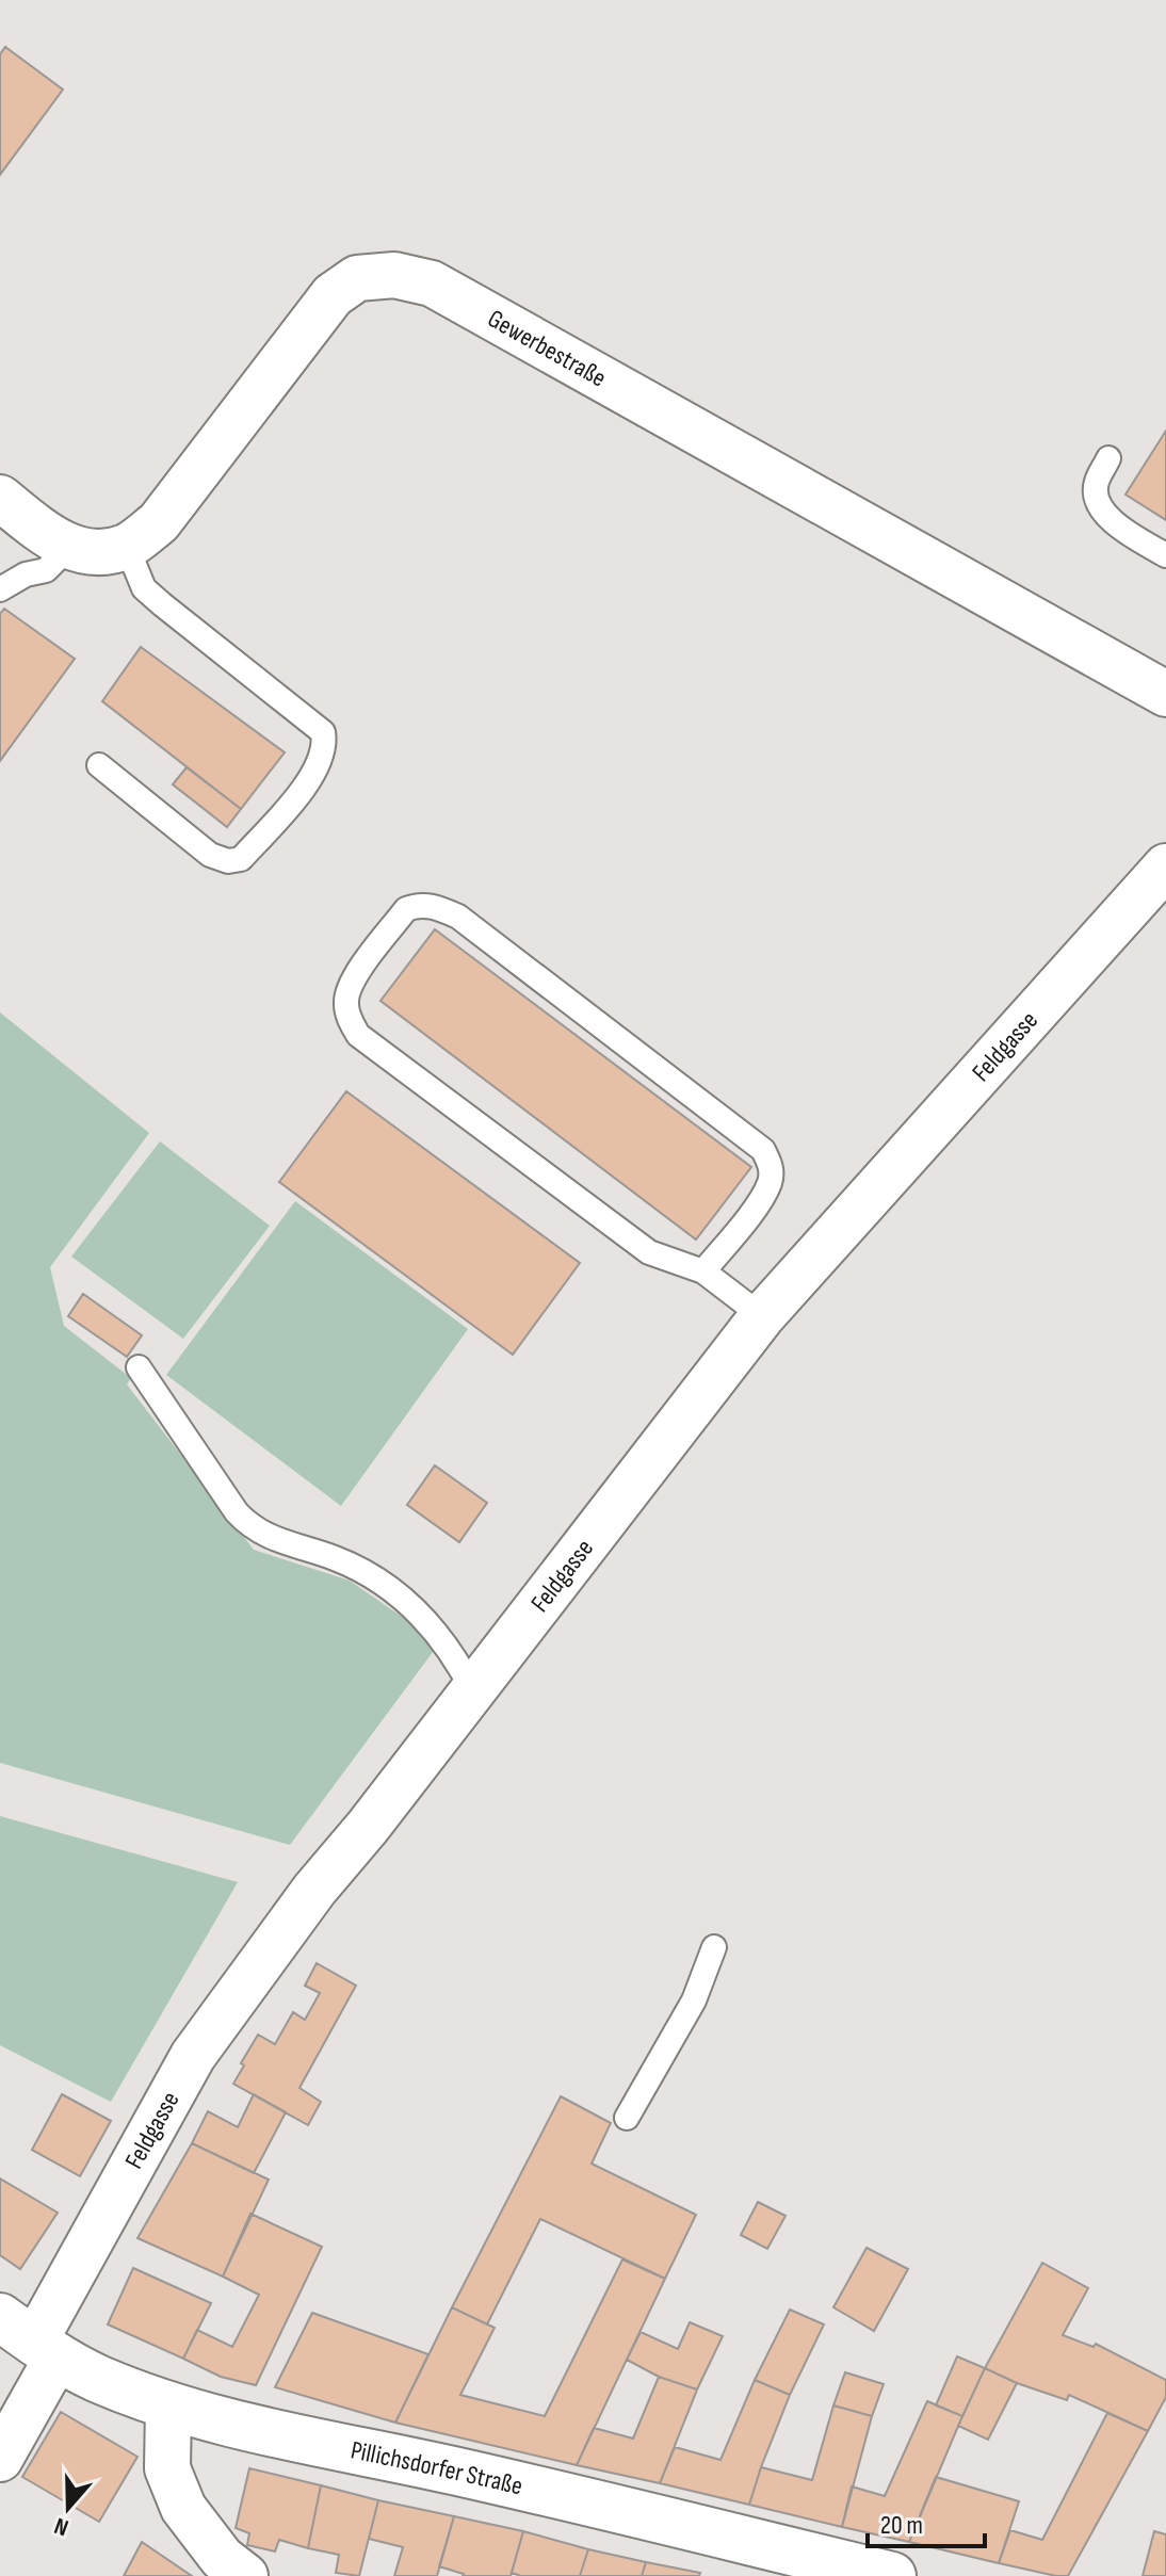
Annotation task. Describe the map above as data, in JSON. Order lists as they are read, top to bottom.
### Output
{
  "streets": {
    "main road": ["Pillichsdorfer Straße"],
    "street": ["Gewerbestraße", "Feldgasse"]
  },
  "crossings": [
    ["Feldgasse", "Pillichsdorfer Straße"]
  ],
  "scale_bar": "20 m",
  "north": "bottom"
}
